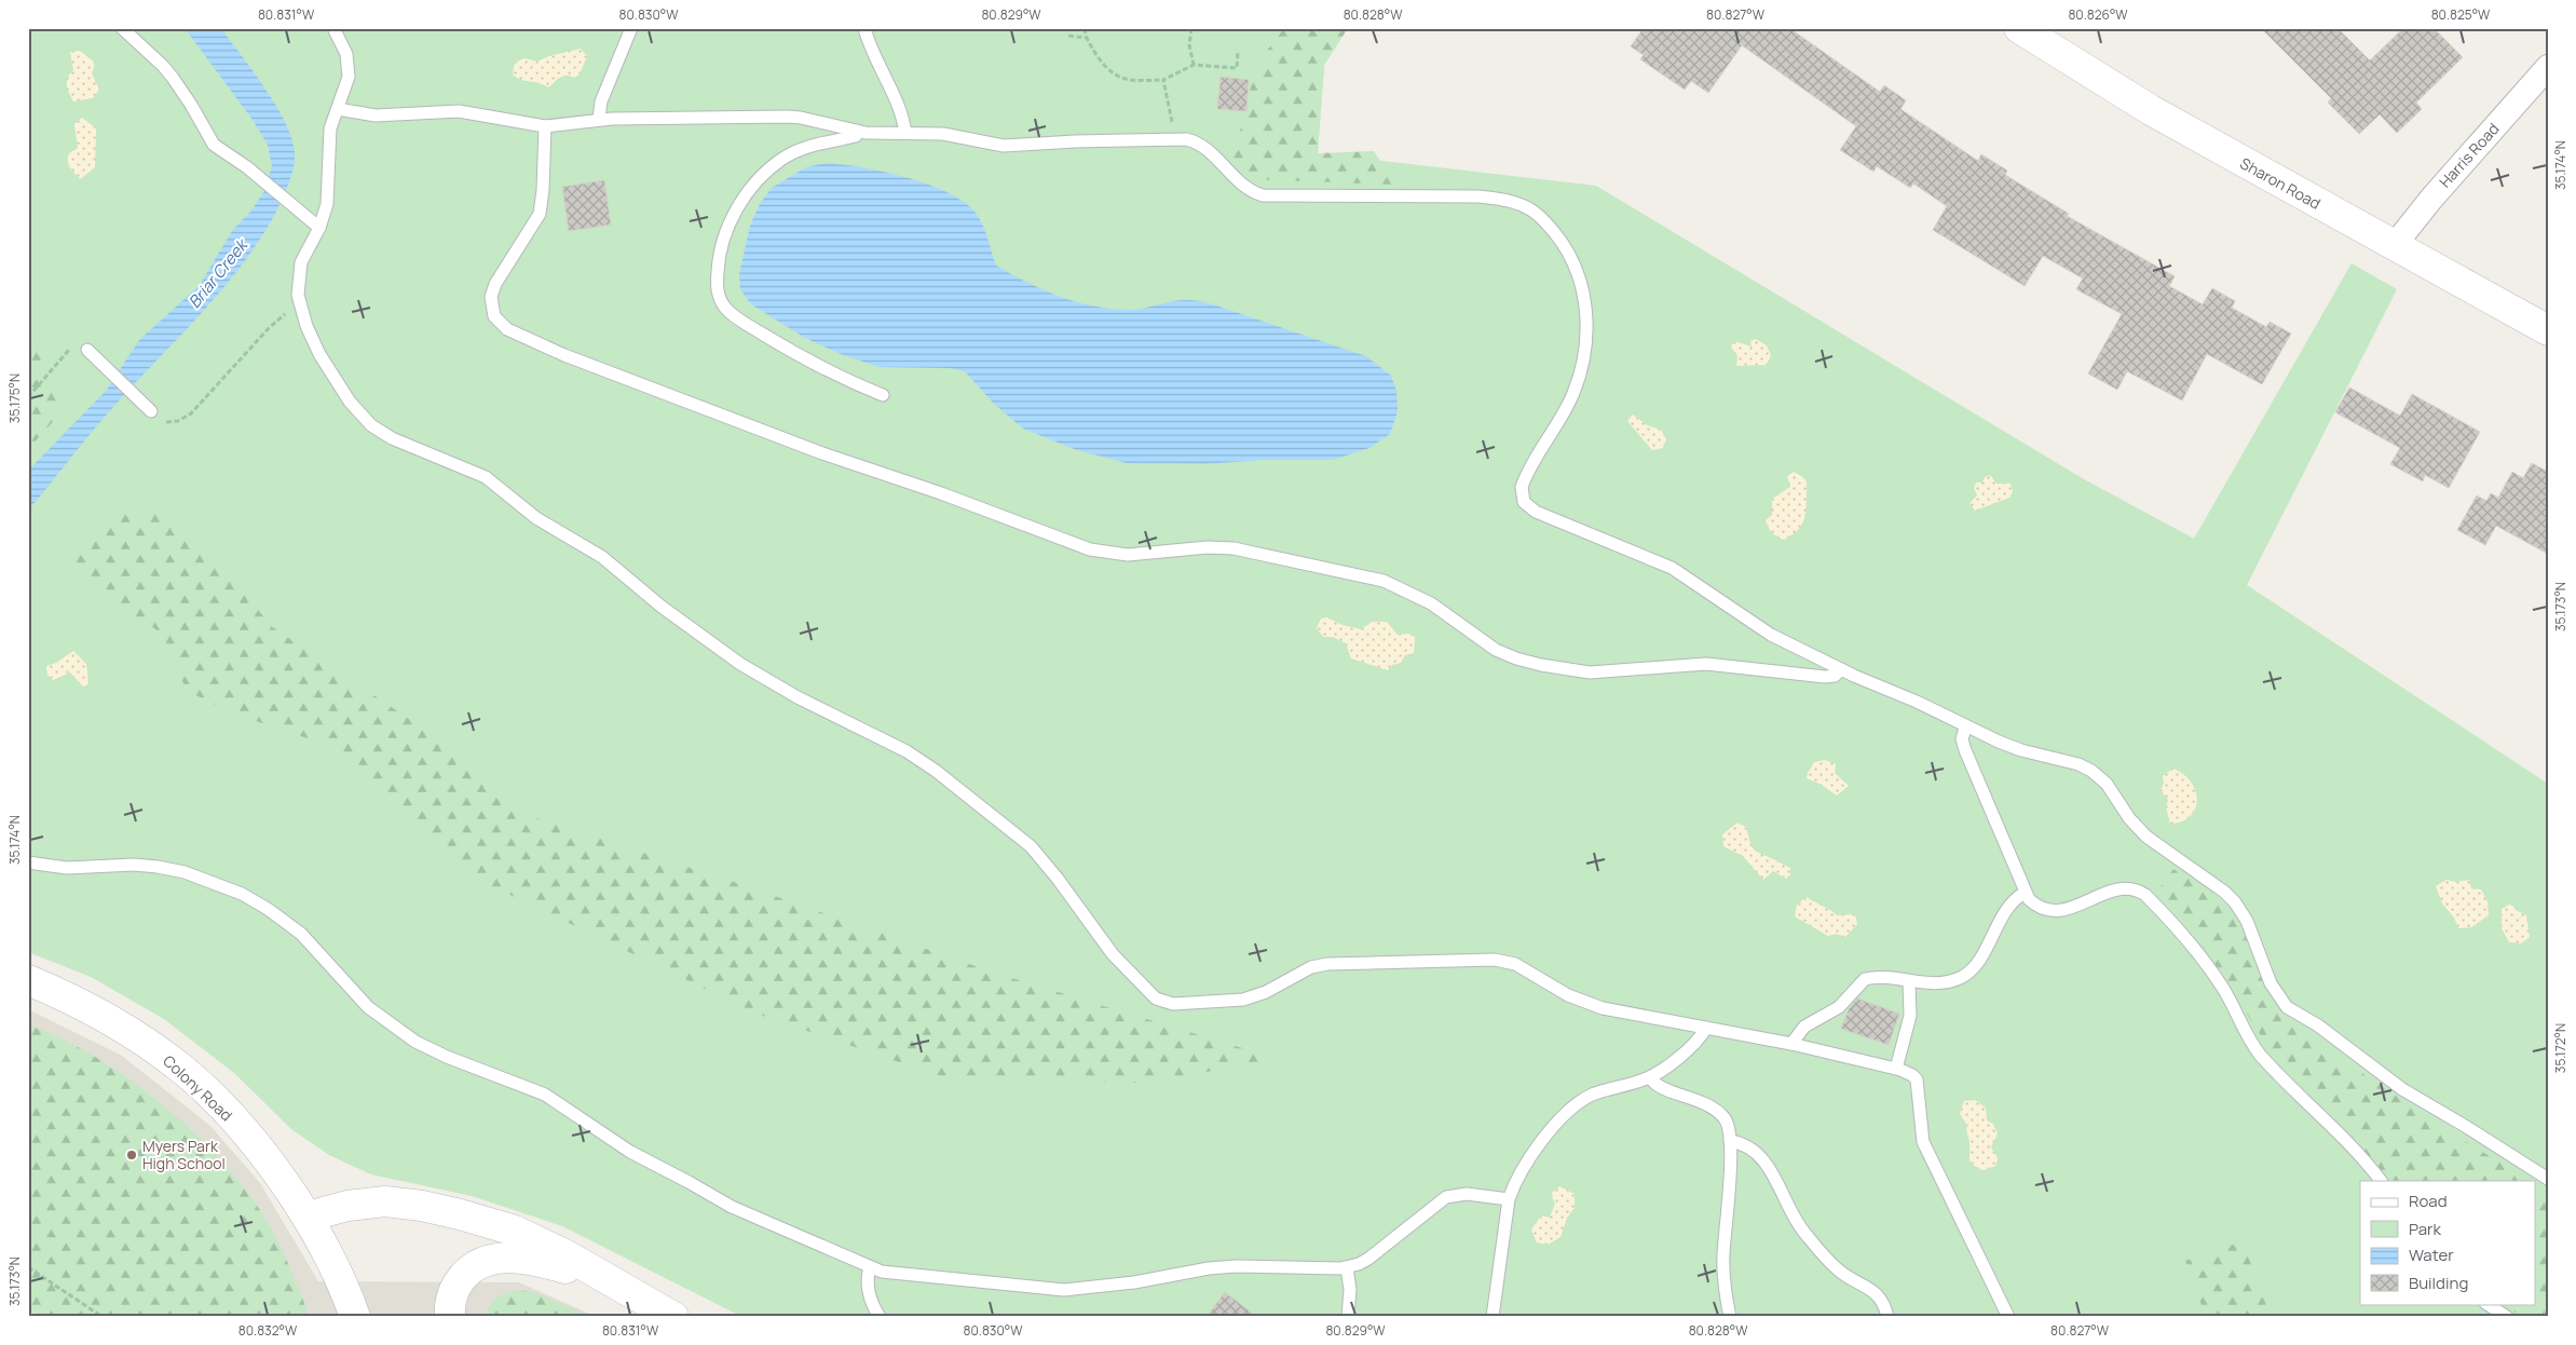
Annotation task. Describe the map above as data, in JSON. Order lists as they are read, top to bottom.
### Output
{
  "streets": {
    "street": ["Harris Road", "Sharon Road", "Colony Road"]
  },
  "crossings": [
    ["Harris Road", "Sharon Road"]
  ],
  "water": ["Briar Creek"],
  "places": ["Myers Park High School"],
  "legend": [
    "Road",
    "Park",
    "Water",
    "Building"
  ],
  "coordinates": [
    "80.831°W",
    "80.830°W",
    "80.829°W",
    "80.828°W",
    "80.827°W",
    "80.826°W",
    "80.825°W",
    "35.174°N",
    "35.175°N",
    "35.173°N",
    "35.172°N",
    "80.832°W"
  ]
}
